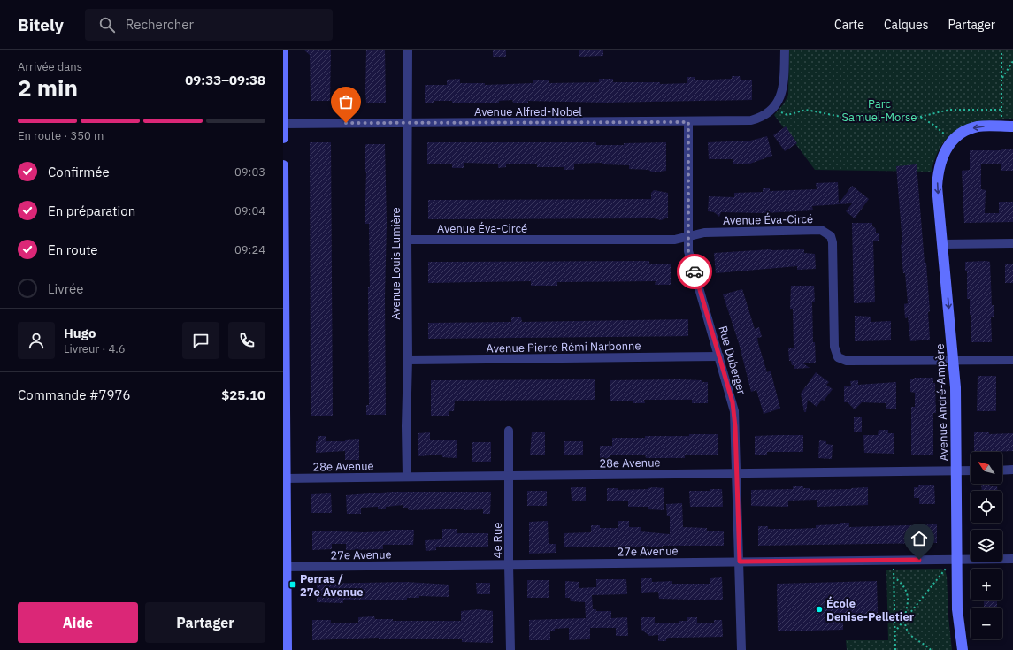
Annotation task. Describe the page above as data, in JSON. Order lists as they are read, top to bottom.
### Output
{
  "streets": {
    "street": [
      "Avenue Alfred-Nobel",
      "Avenue Éva-Circé",
      "Avenue Louis Lumière",
      "Avenue Pierre Rémi Narbonne",
      "Rue Duberger",
      "Avenue André-Ampère",
      "28e Avenue",
      "4e Rue",
      "27e Avenue"
    ]
  },
  "crossings": [
    ["Avenue Alfred-Nobel", "Avenue Louis Lumière"],
    ["Avenue Alfred-Nobel", "Rue Duberger"],
    ["Avenue Éva-Circé", "Avenue Louis Lumière"],
    ["Avenue Éva-Circé", "Rue Duberger"],
    ["Avenue Éva-Circé", "Avenue André-Ampère"],
    ["Avenue Louis Lumière", "Avenue Pierre Rémi Narbonne"],
    ["Avenue Louis Lumière", "28e Avenue"],
    ["Avenue Pierre Rémi Narbonne", "Rue Duberger"],
    ["Rue Duberger", "28e Avenue"],
    ["Rue Duberger", "27e Avenue"],
    ["Avenue André-Ampère", "28e Avenue"],
    ["Avenue André-Ampère", "27e Avenue"],
    ["28e Avenue", "4e Rue"],
    ["4e Rue", "27e Avenue"]
  ],
  "one_way": ["Avenue André-Ampère"],
  "parks": ["Parc Samuel-Morse"],
  "places": {
    "transit": ["Perras / 27e Avenue"],
    "other": ["École Denise-Pelletier"]
  },
  "north": "top left",
  "page": {
    "header": "Bitely",
    "search": "Rechercher",
    "nav": ["Carte", "Calques", "Partager"],
    "heading": ["2 min", "Arrivée dans", "09:33–09:38"],
    "panel": [
      "Hugo",
      "Livreur · 4.6",
      "Commande #7976",
      "$25.10"
    ],
    "bar": "En route · 350 m",
    "list": [
      ["Confirmée", "09:03"],
      ["En préparation", "09:04"],
      ["En route", "09:24"],
      "Livrée"
    ],
    "map_buttons": ["+", "−"],
    "buttons": ["Aide", "Partager"]
  }
}
